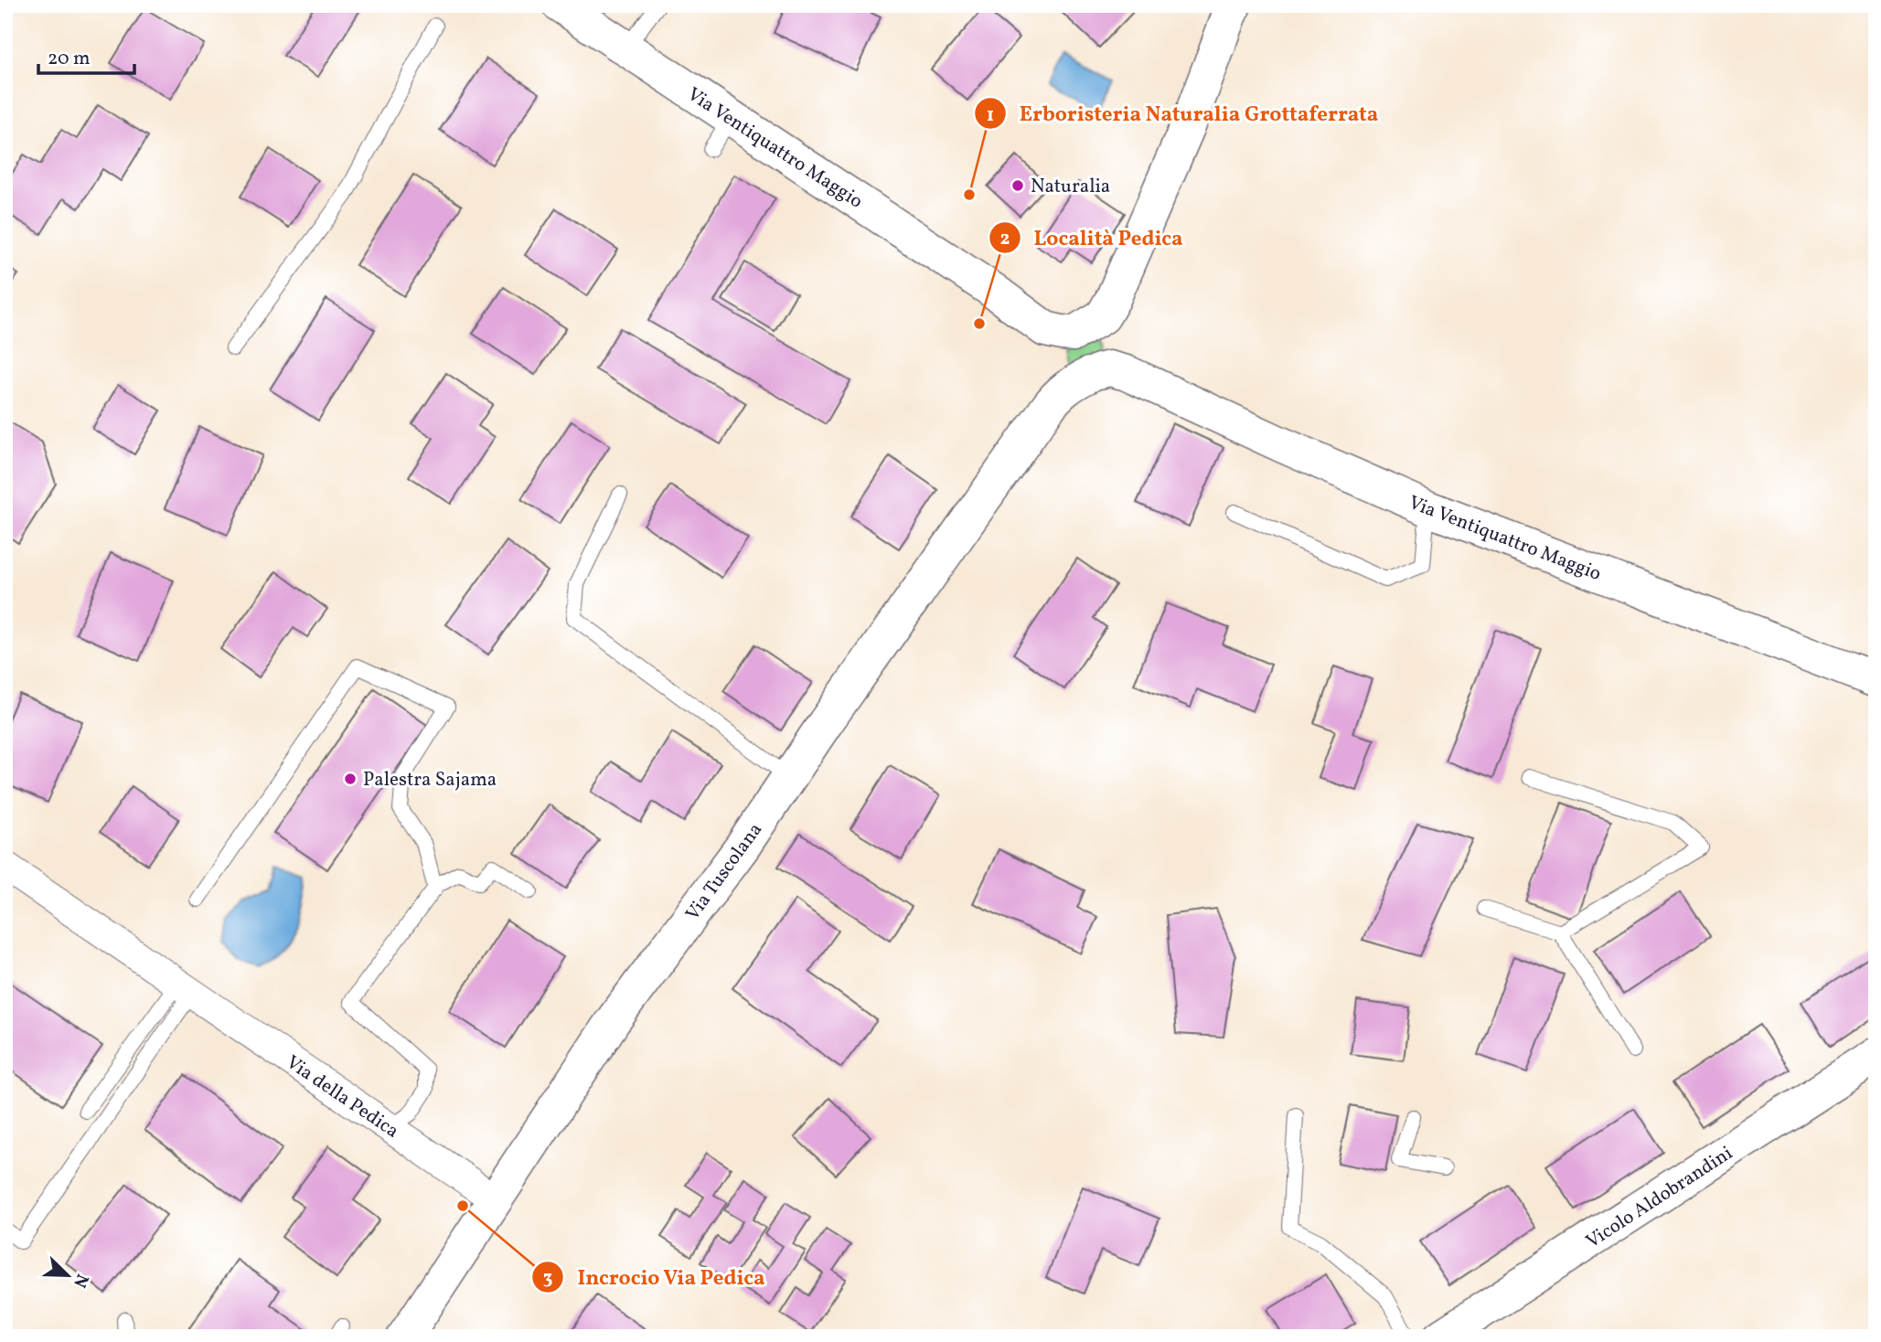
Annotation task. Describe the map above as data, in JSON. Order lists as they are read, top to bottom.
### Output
{
  "streets": {
    "main road": ["Via Ventiquattro Maggio", "Via Tuscolana", "Vicolo Aldobrandini"],
    "street": ["Via della Pedica"]
  },
  "crossings": [
    ["Via Ventiquattro Maggio", "Via Tuscolana"],
    ["Via Tuscolana", "Via della Pedica"]
  ],
  "places": [
    "Naturalia",
    "Erboristeria Naturalia Grottaferrata",
    "Località Pedica",
    "Palestra Sajama",
    "Incrocio Via Pedica"
  ],
  "scale_bar": "20 m",
  "north": "bottom right"
}
